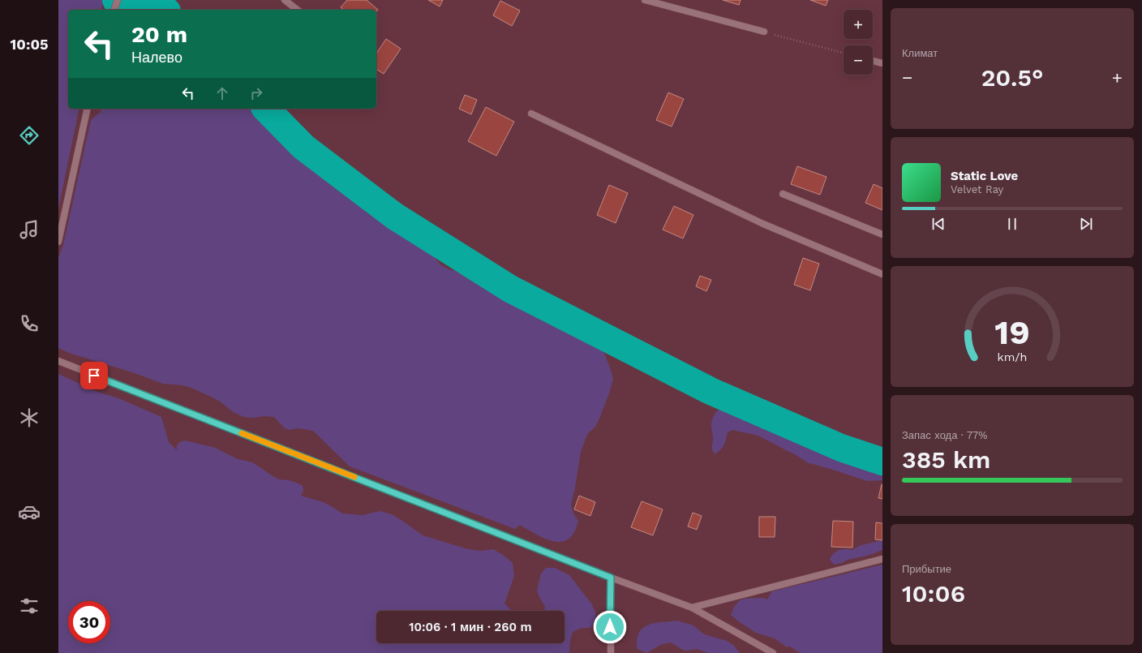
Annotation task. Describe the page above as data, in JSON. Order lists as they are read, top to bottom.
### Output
{
  "page": {
    "tabs": "10:05",
    "tile": [
      "Климат",
      ["Запас хода · 77%", "385 km"],
      ["Прибытие", "10:06"]
    ],
    "map_buttons": ["+", "−"],
    "turn": ["20 m", "Налево"],
    "heat": ["−", "20.5°", "+"],
    "song": ["Static Love", "Velvet Ray"],
    "limit": "30",
    "trip": "10:06 · 1 мин · 260 m",
    "gauge": ["19", "km/h"]
  }
}
